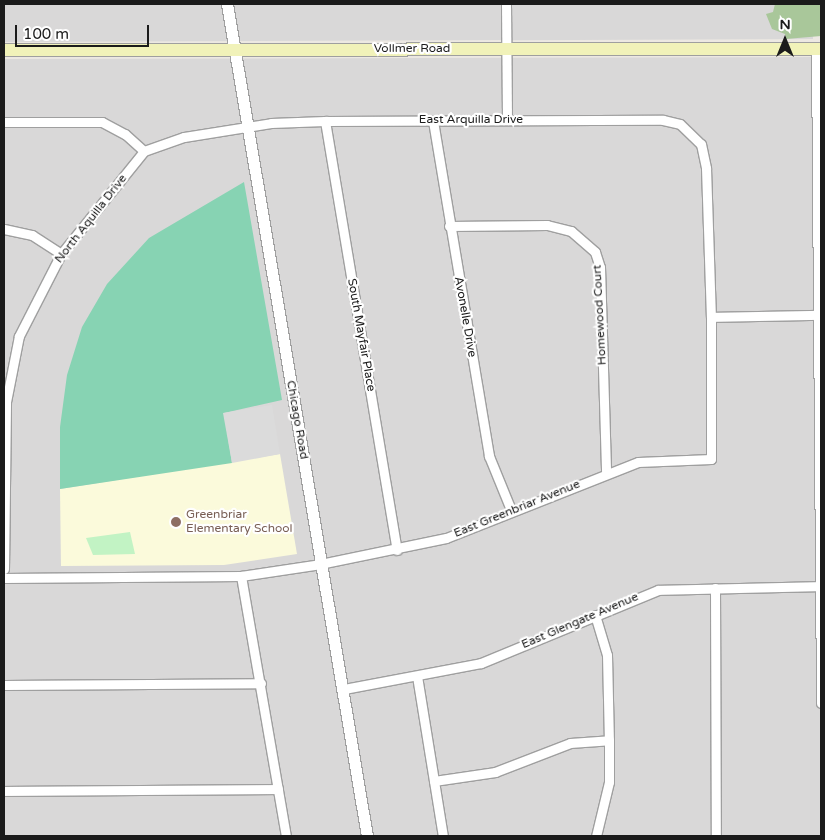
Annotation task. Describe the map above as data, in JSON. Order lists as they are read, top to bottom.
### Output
{
  "streets": {
    "main road": ["Vollmer Road"],
    "street": [
      "East Arquilla Drive",
      "North Aquilla Drive",
      "Homewood Court",
      "Avonelle Drive",
      "South Mayfair Place",
      "Chicago Road",
      "East Greenbriar Avenue",
      "East Glengate Avenue"
    ]
  },
  "crossings": [
    ["Vollmer Road", "Chicago Road"],
    ["East Arquilla Drive", "North Aquilla Drive"],
    ["East Arquilla Drive", "Avonelle Drive"],
    ["East Arquilla Drive", "South Mayfair Place"],
    ["East Arquilla Drive", "Chicago Road"],
    ["East Arquilla Drive", "East Greenbriar Avenue"],
    ["North Aquilla Drive", "Chicago Road"],
    ["Homewood Court", "Avonelle Drive"],
    ["Homewood Court", "East Greenbriar Avenue"],
    ["Avonelle Drive", "East Greenbriar Avenue"],
    ["South Mayfair Place", "East Greenbriar Avenue"],
    ["Chicago Road", "East Greenbriar Avenue"],
    ["Chicago Road", "East Glengate Avenue"]
  ],
  "places": ["Greenbriar Elementary School"],
  "scale_bar": "100 m",
  "north": "top"
}
